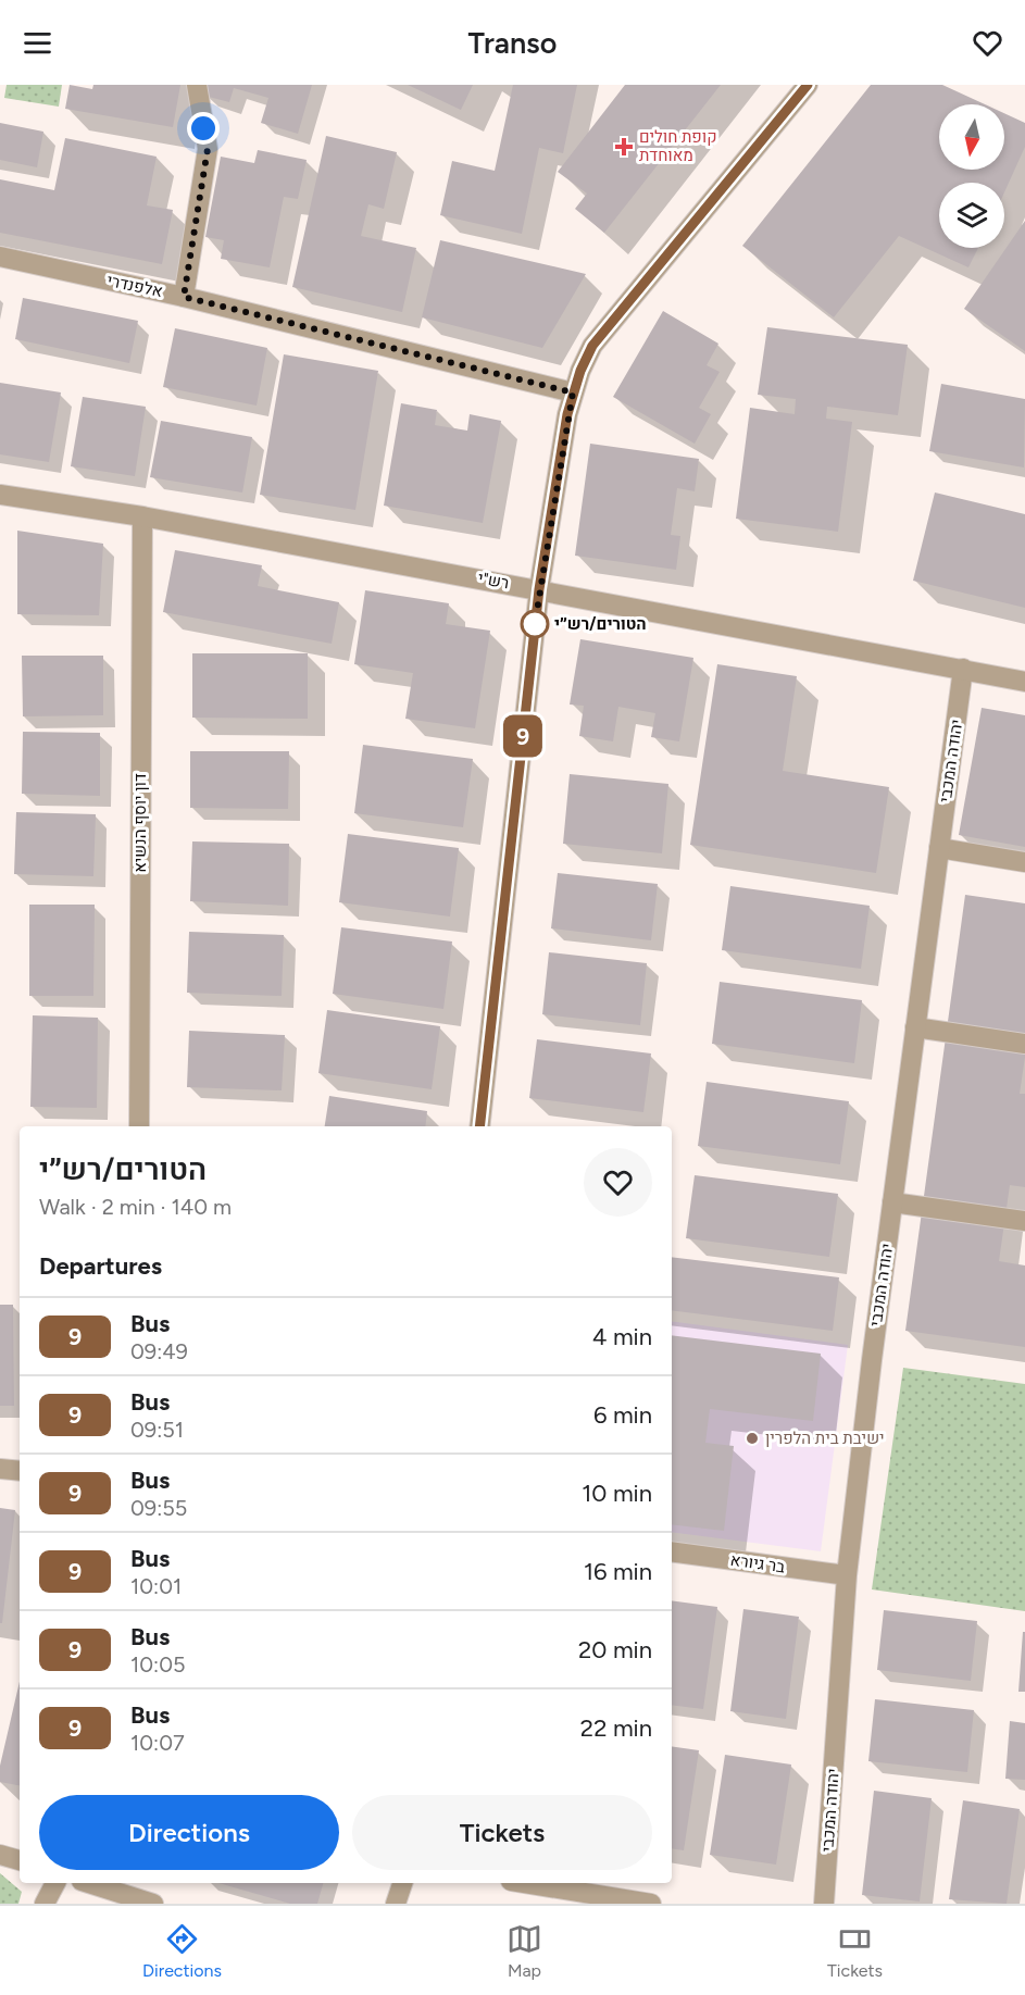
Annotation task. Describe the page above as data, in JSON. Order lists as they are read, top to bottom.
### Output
{
  "streets": {
    "street": [
      "אלפנדרי",
      "רש\"י",
      "יהודה המכבי",
      "דון יוסף הנשיא",
      "בר גיורא"
    ]
  },
  "crossings": [
    ["רש\"י", "יהודה המכבי"],
    ["רש\"י", "דון יוסף הנשיא"],
    ["יהודה המכבי", "בר גיורא"]
  ],
  "places": {
    "health": ["קופת חולים מאוחדת"],
    "other": ["הטורים/רש״י", "ישיבת בית הלפרין"]
  },
  "lines": ["bus line 9"],
  "north": "bottom",
  "page": {
    "header": "Transo",
    "on_map": "9",
    "heading": [
      ["הטורים/רש״י", "Walk · 2 min · 140 m"],
      "Departures"
    ],
    "list": [
      {
        "mark": "9",
        "name": "Bus",
        "note": "09:49",
        "value": "4 min"
      },
      {
        "mark": "9",
        "name": "Bus",
        "note": "09:51",
        "value": "6 min"
      },
      {
        "mark": "9",
        "name": "Bus",
        "note": "09:55",
        "value": "10 min"
      },
      {
        "mark": "9",
        "name": "Bus",
        "note": "10:01",
        "value": "16 min"
      },
      {
        "mark": "9",
        "name": "Bus",
        "note": "10:05",
        "value": "20 min"
      },
      {
        "mark": "9",
        "name": "Bus",
        "note": "10:07",
        "value": "22 min"
      }
    ],
    "buttons": ["Directions", "Tickets"],
    "tabs": ["Directions", "Map", "Tickets"]
  }
}
